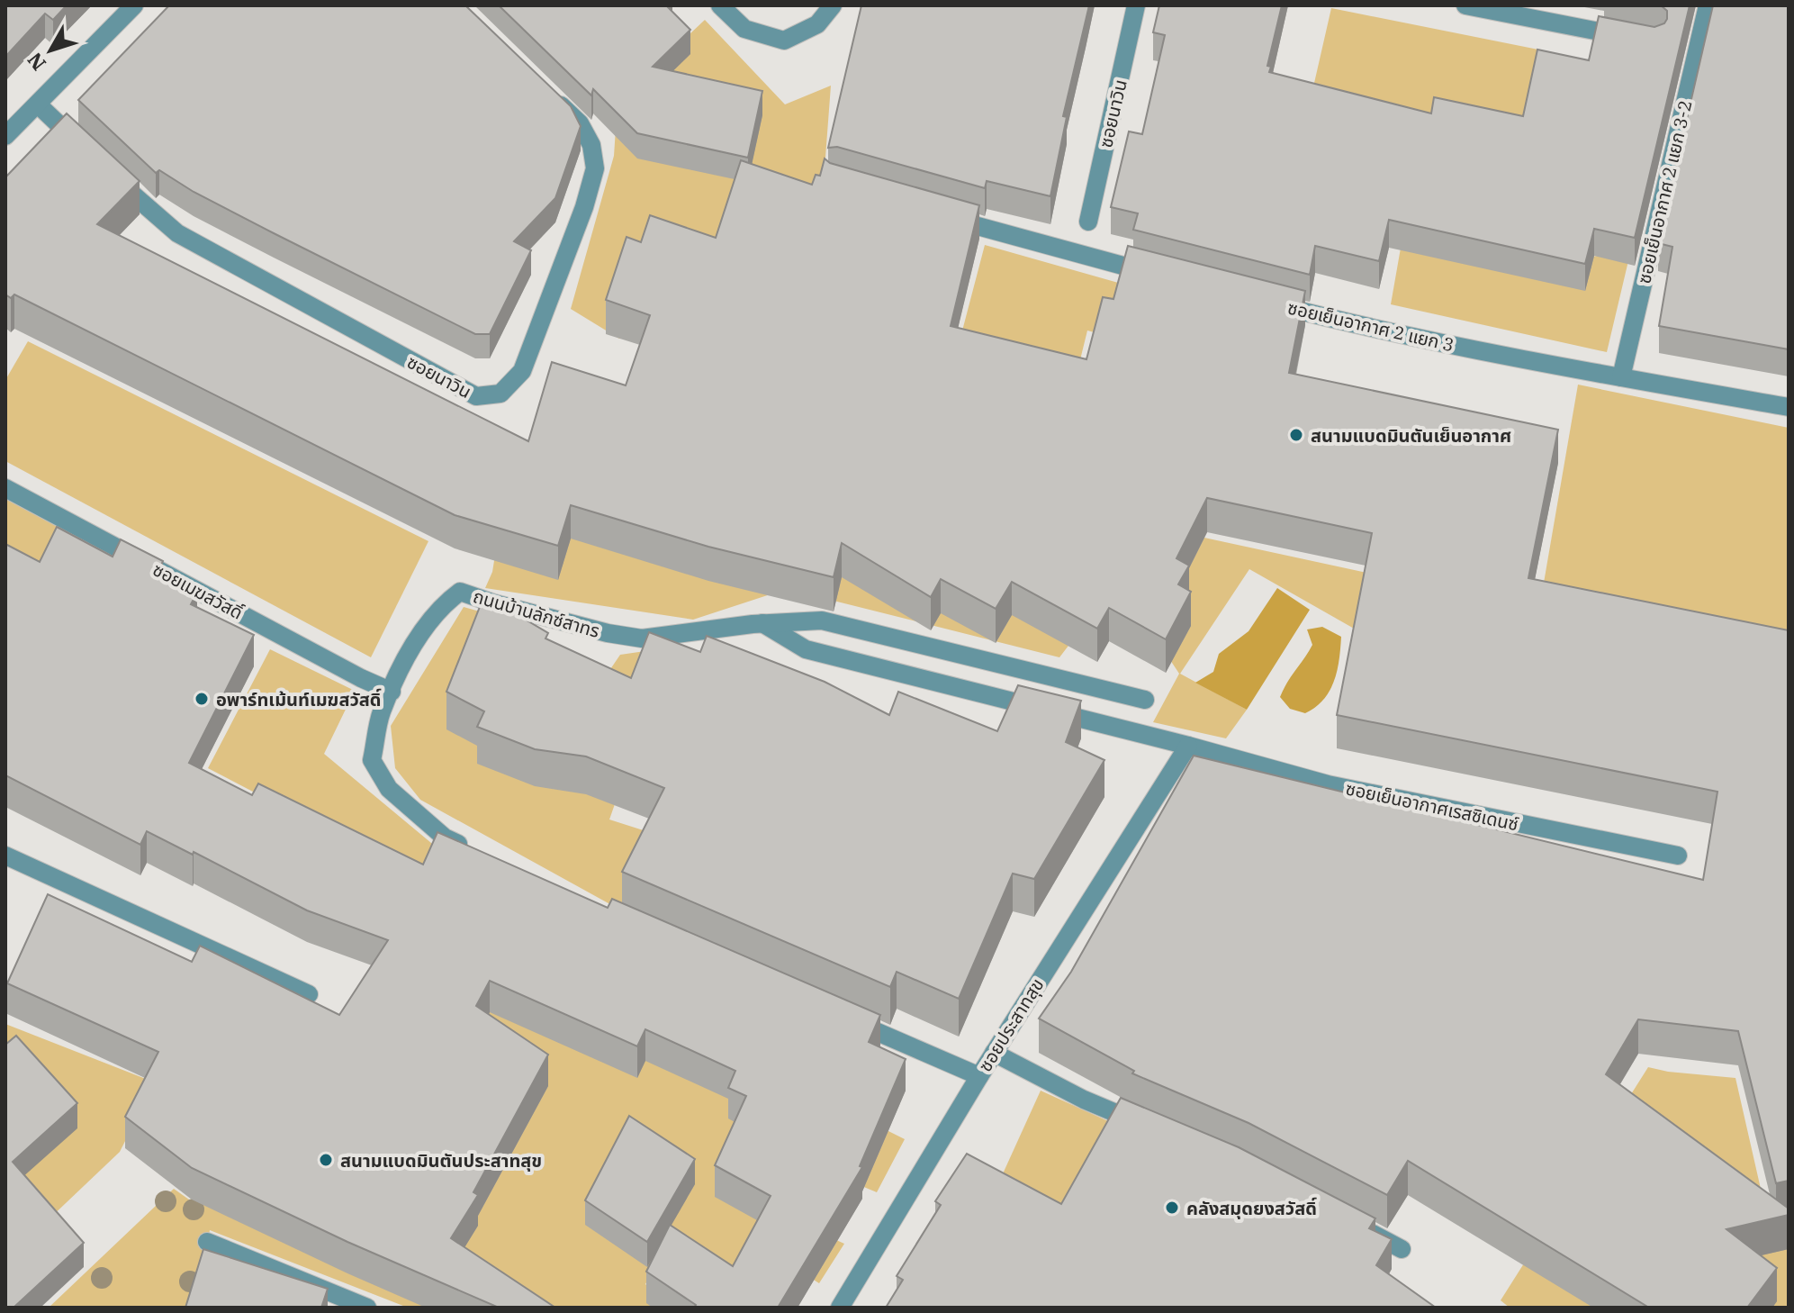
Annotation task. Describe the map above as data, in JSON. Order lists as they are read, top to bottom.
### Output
{
  "streets": {
    "street": [
      "ซอยนาวิน",
      "ซอยเย็นอากาศ 2 แยก 3-2",
      "ซอยเย็นอากาศ 2 แยก 3",
      "ซอยเมฆสวัสดิ์",
      "ถนนบ้านลักซ์สาทร",
      "ซอยเย็นอากาศเรสซิเดนซ์",
      "ซอยประสาทสุข"
    ]
  },
  "crossings": [
    ["ซอยเย็นอากาศ 2 แยก 3-2", "ซอยเย็นอากาศ 2 แยก 3"],
    ["ซอยเมฆสวัสดิ์", "ถนนบ้านลักซ์สาทร"],
    ["ถนนบ้านลักซ์สาทร", "ซอยเย็นอากาศเรสซิเดนซ์"],
    ["ซอยเย็นอากาศเรสซิเดนซ์", "ซอยประสาทสุข"]
  ],
  "places": [
    "สนามแบดมินตันเย็นอากาศ",
    "อพาร์ทเม้นท์เมฆสวัสดิ์",
    "สนามแบดมินตันประสาทสุข",
    "คลังสมุดยงสวัสดิ์"
  ],
  "north": "bottom left"
}
